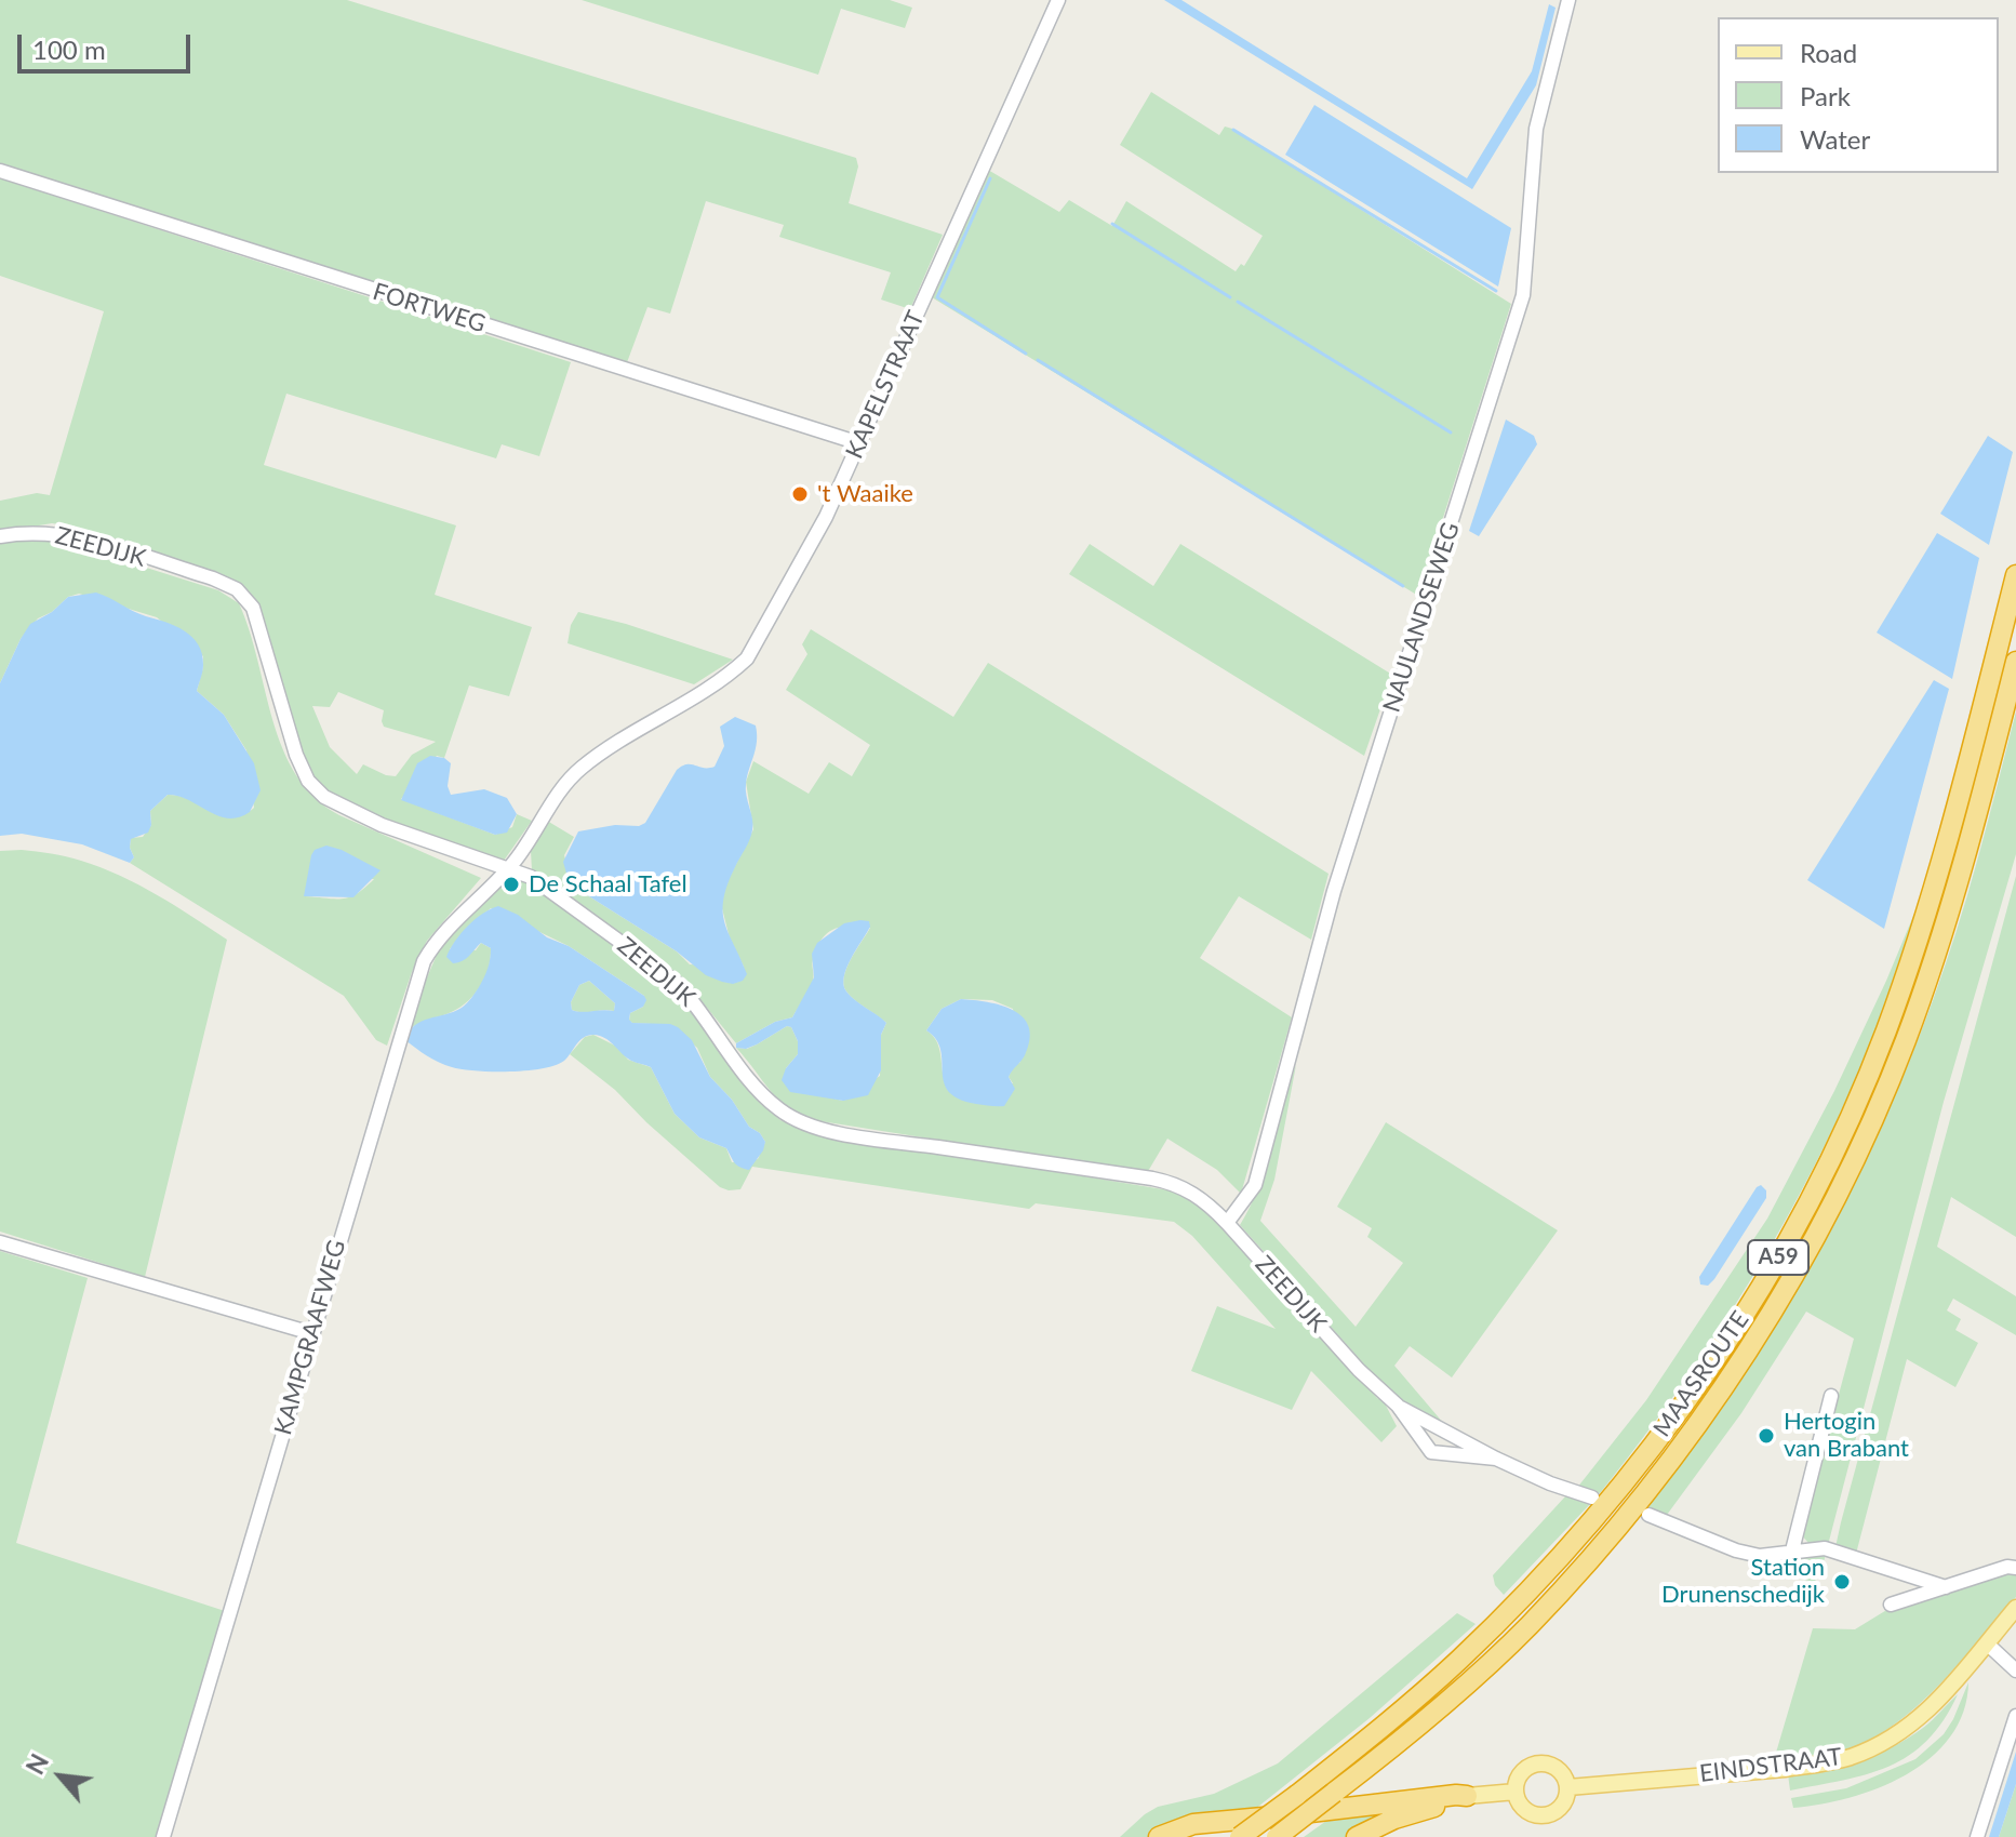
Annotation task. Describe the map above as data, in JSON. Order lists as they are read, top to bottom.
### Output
{
  "streets": {
    "highway": ["A59", "MAASROUTE"],
    "main road": ["EINDSTRAAT"],
    "street": [
      "FORTWEG",
      "KAPELSTRAAT",
      "ZEEDIJK",
      "NAULANDSEWEG",
      "KAMPGRAAFWEG"
    ]
  },
  "crossings": [
    ["FORTWEG", "KAPELSTRAAT"],
    ["KAPELSTRAAT", "ZEEDIJK"],
    ["KAPELSTRAAT", "KAMPGRAAFWEG"],
    ["ZEEDIJK", "NAULANDSEWEG"],
    ["ZEEDIJK", "KAMPGRAAFWEG"]
  ],
  "places": [
    "'t Waaike",
    "De Schaal Tafel",
    "Hertogin van Brabant",
    "Station Drunenschedijk"
  ],
  "legend": ["Road", "Park", "Water"],
  "scale_bar": "100 m",
  "north": "top left"
}
